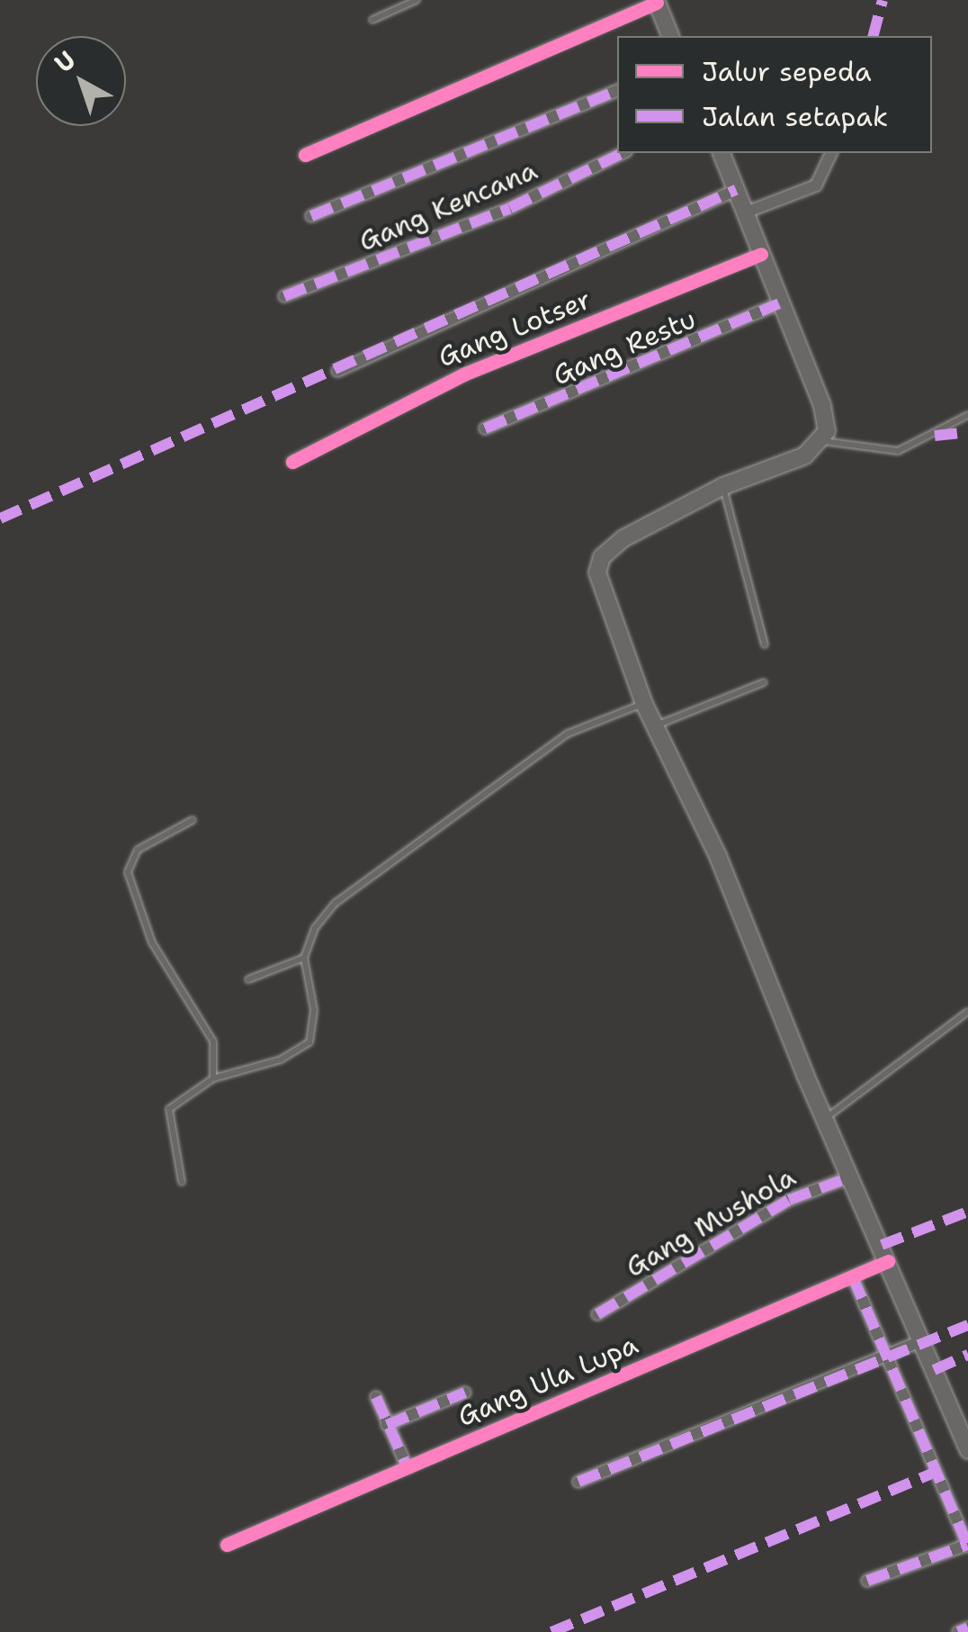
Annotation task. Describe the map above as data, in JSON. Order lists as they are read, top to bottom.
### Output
{
  "streets": {
    "street": [
      "Gang Kencana",
      "Gang Lotser",
      "Gang Restu",
      "Gang Mushola",
      "Gang Ula Lupa"
    ]
  },
  "legend": ["Jalur sepeda", "Jalan setapak"],
  "north": "top left"
}
